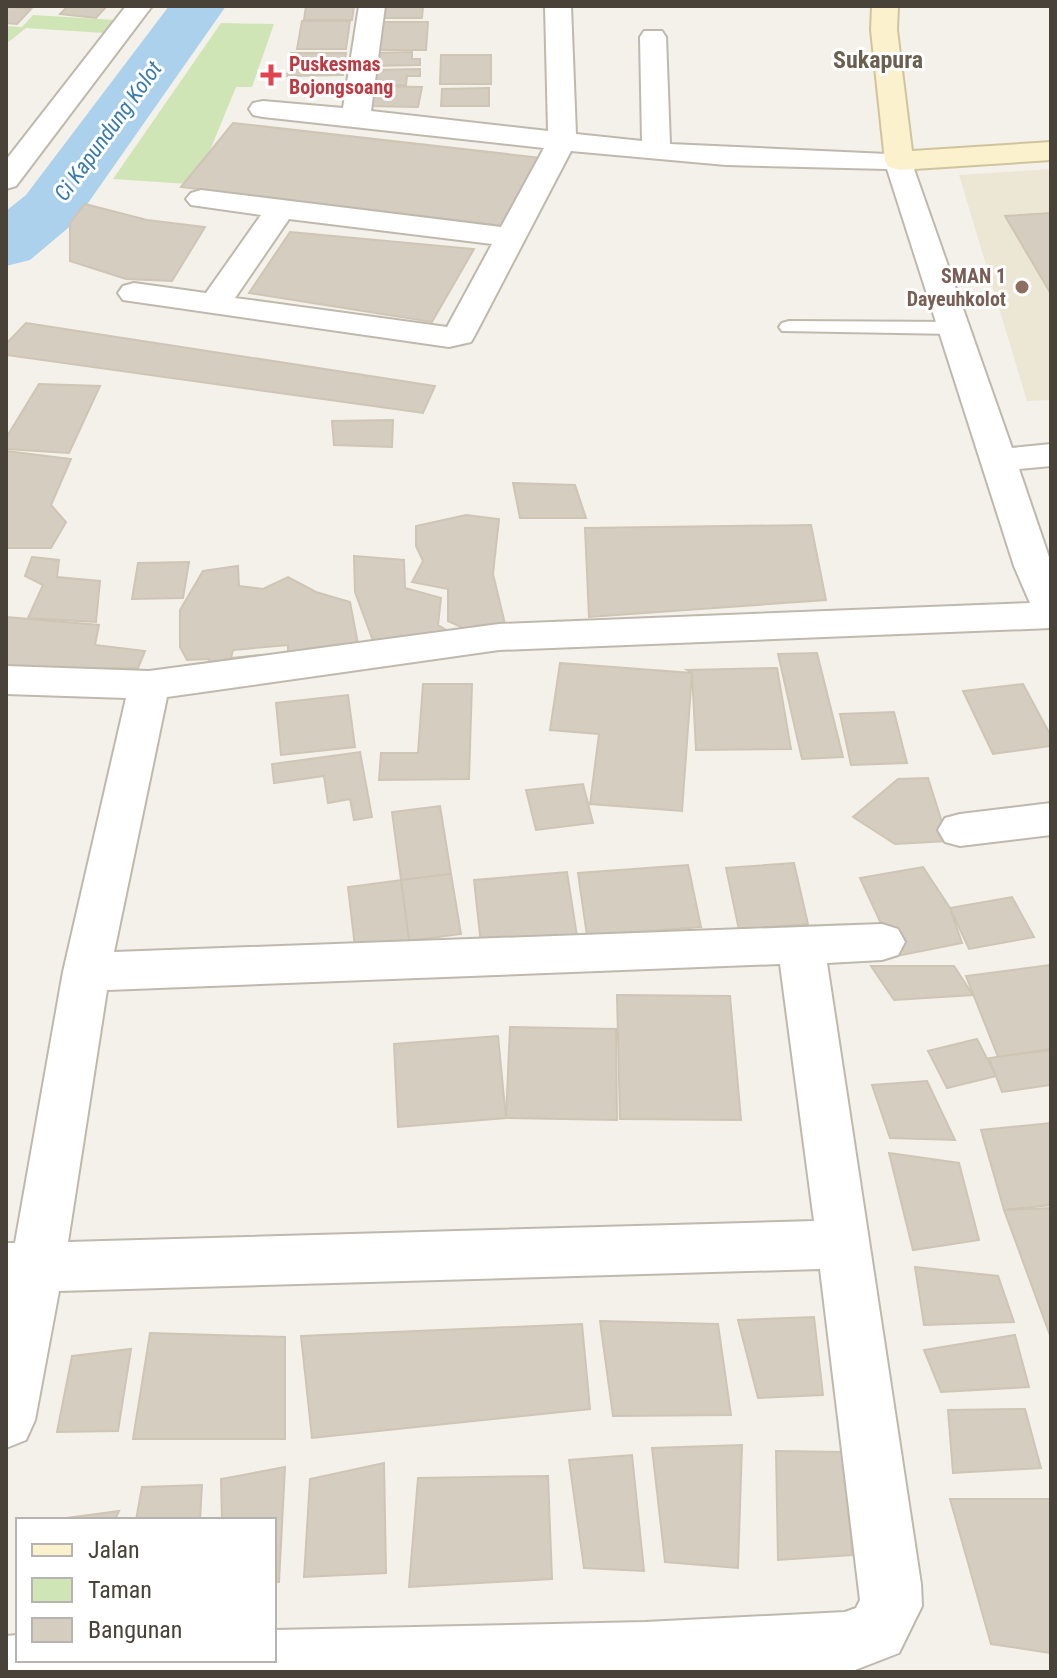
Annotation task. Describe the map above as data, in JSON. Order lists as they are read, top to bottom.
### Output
{
  "districts": ["Sukapura"],
  "water": ["Ci Kapundung Kolot"],
  "places": {
    "health": ["Puskesmas Bojongsoang"],
    "other": ["SMAN 1 Dayeuhkolot"]
  },
  "legend": ["Jalan", "Taman", "Bangunan"]
}
